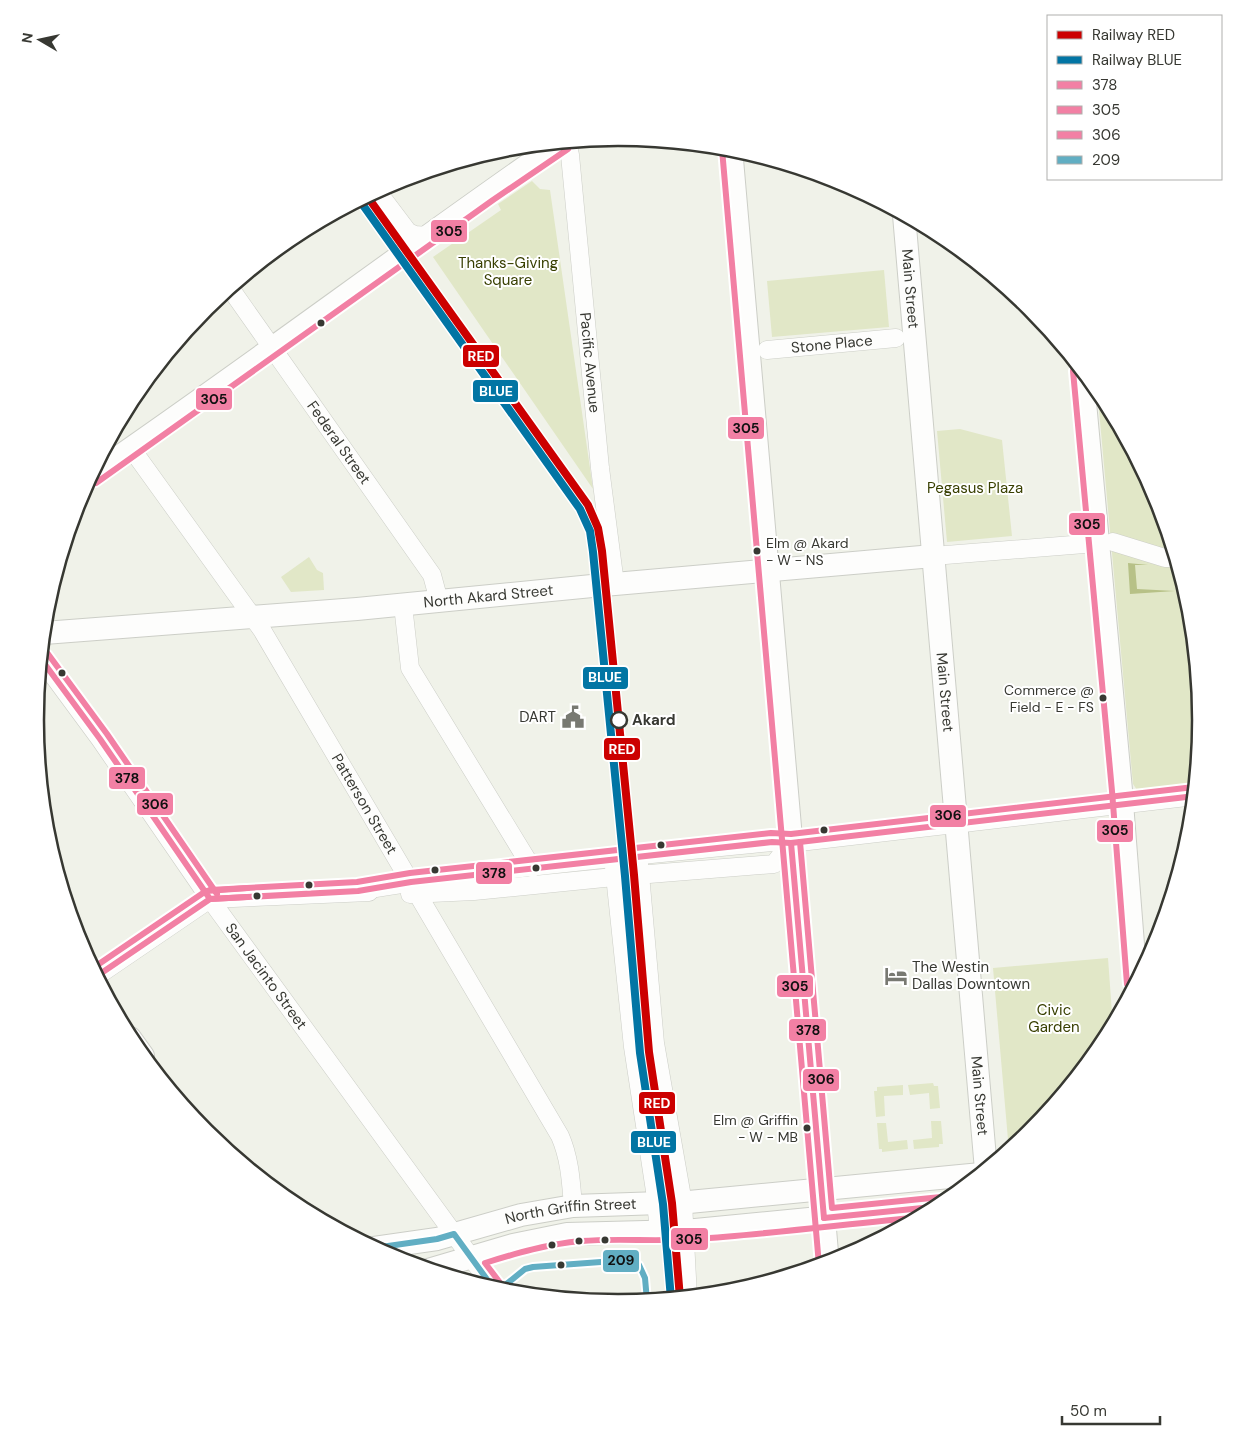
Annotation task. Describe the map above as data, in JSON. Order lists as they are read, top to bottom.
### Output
{
  "streets": {
    "main road": ["Main Street", "North Akard Street", "North Griffin Street"],
    "street": [
      "Stone Place",
      "Pacific Avenue",
      "Federal Street",
      "Patterson Street",
      "San Jacinto Street"
    ]
  },
  "crossings": [
    ["Main Street", "North Akard Street"],
    ["Pacific Avenue", "North Akard Street"],
    ["Federal Street", "North Akard Street"],
    ["North Akard Street", "Patterson Street"],
    ["Patterson Street", "North Griffin Street"],
    ["San Jacinto Street", "North Griffin Street"]
  ],
  "parks": ["Thanks-Giving Square", "Pegasus Plaza", "Civic Garden"],
  "places": {
    "other": [
      "Elm @ Akard - W - NS",
      "Commerce @ Field - E - FS",
      "Akard",
      "Elm @ Griffin - W - MB"
    ],
    "public building": ["DART"],
    "hotel": ["The Westin Dallas Downtown"]
  },
  "lines": [
    "transit line 305",
    "rail line RED",
    "rail line BLUE",
    "transit line 306",
    "transit line 378",
    "transit line 209"
  ],
  "legend": [
    "Railway RED",
    "Railway BLUE",
    "378",
    "305",
    "306",
    "209"
  ],
  "scale_bar": "50 m",
  "north": "left"
}
